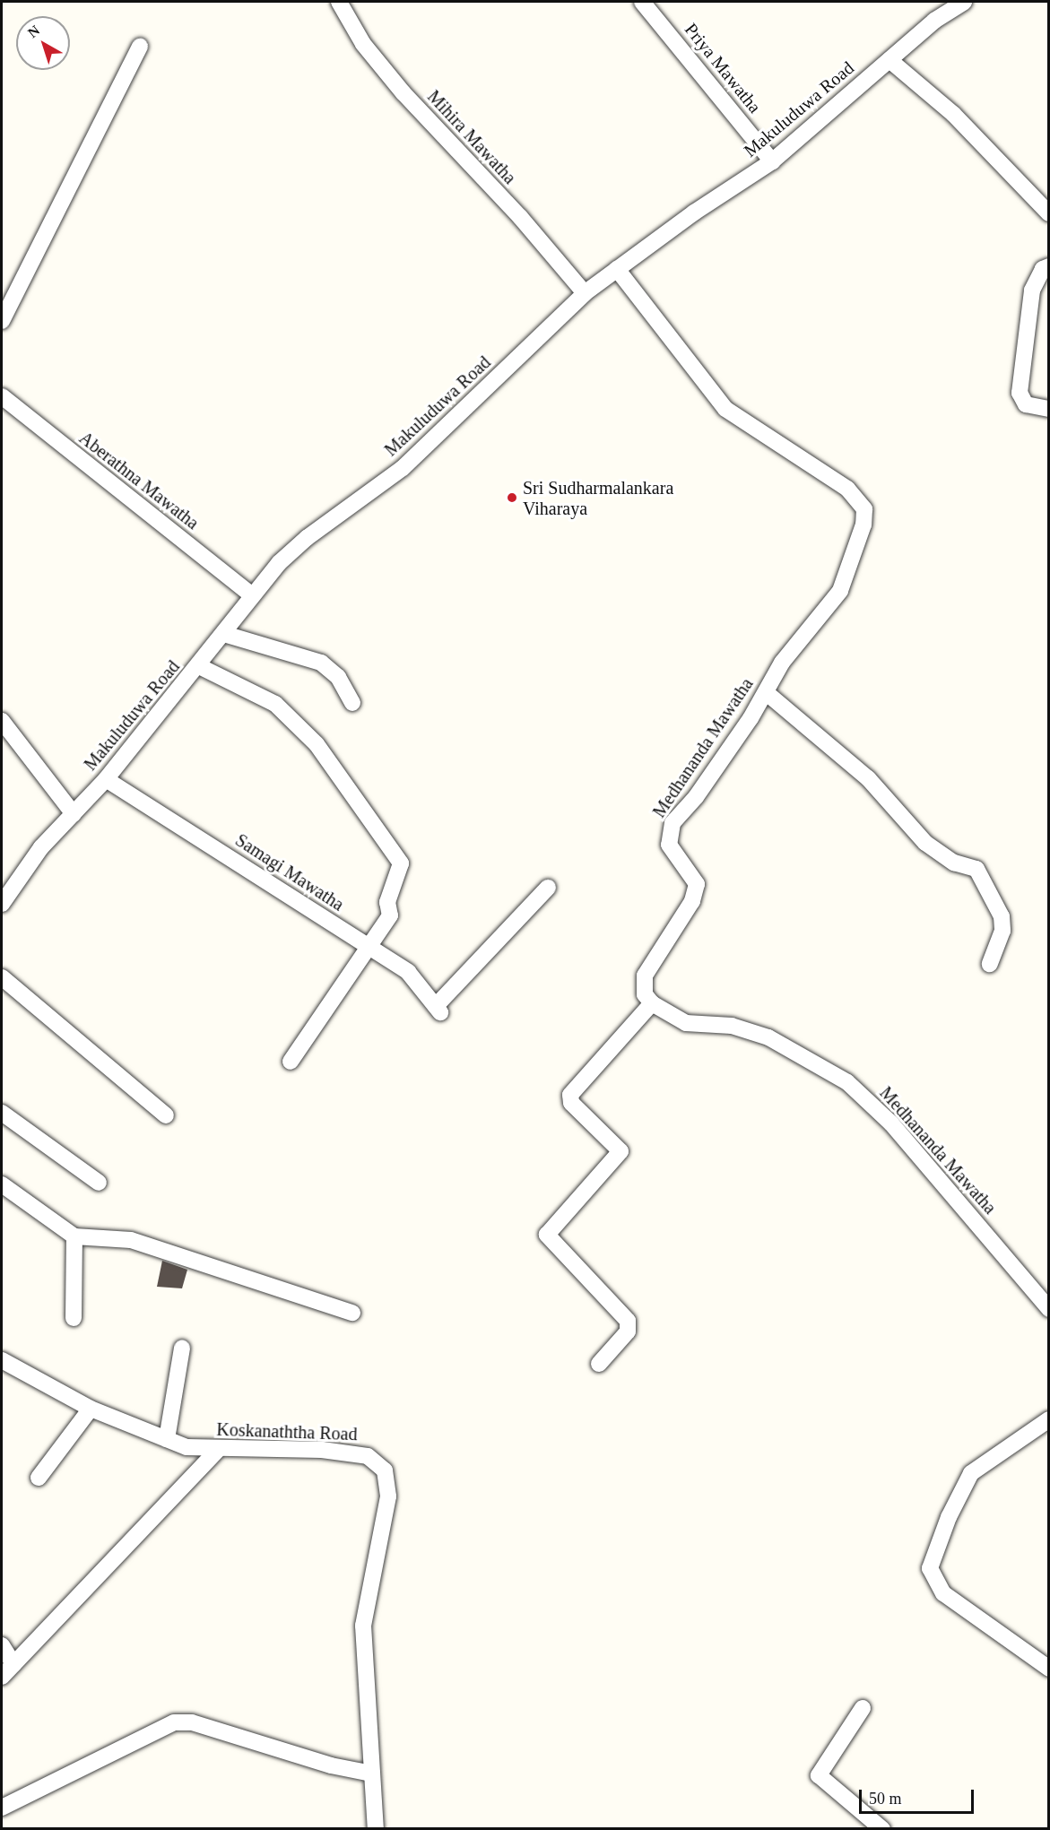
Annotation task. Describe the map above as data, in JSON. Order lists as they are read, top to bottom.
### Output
{
  "streets": {
    "street": [
      "Priya Mawatha",
      "Makuluduwa Road",
      "Mihira Mawatha",
      "Aberathna Mawatha",
      "Medhananda Mawatha",
      "Samagi Mawatha",
      "Koskanaththa Road"
    ]
  },
  "crossings": [
    ["Priya Mawatha", "Makuluduwa Road"],
    ["Makuluduwa Road", "Mihira Mawatha"],
    ["Makuluduwa Road", "Aberathna Mawatha"],
    ["Makuluduwa Road", "Medhananda Mawatha"],
    ["Makuluduwa Road", "Samagi Mawatha"]
  ],
  "places": ["Sri Sudharmalankara Viharaya"],
  "scale_bar": "50 m",
  "north": "top left"
}
